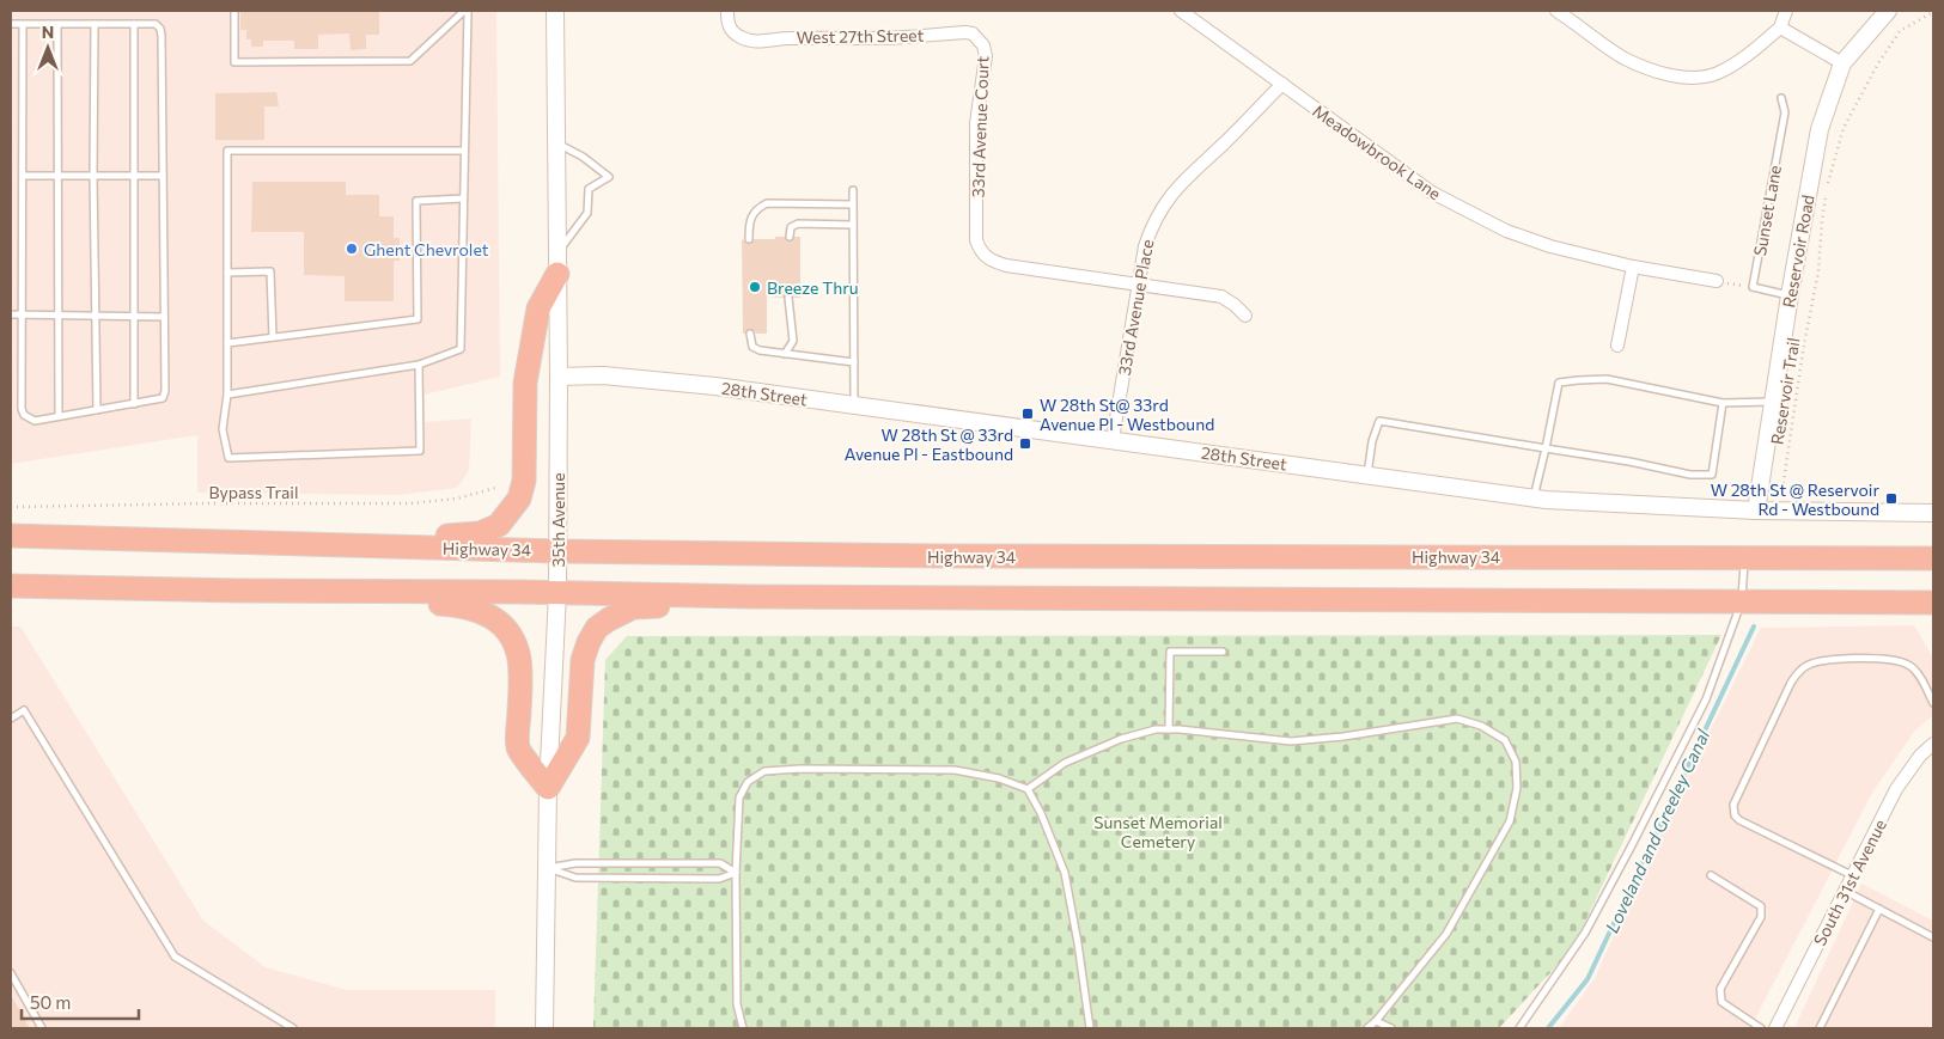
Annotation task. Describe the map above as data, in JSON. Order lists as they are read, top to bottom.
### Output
{
  "streets": {
    "highway": ["Highway 34"],
    "street": [
      "West 27th Street",
      "33rd Avenue Court",
      "Meadowbrook Lane",
      "Reservoir Road",
      "33rd Avenue Place",
      "28th Street",
      "35th Avenue",
      "South 31st Avenue"
    ],
    "lane": ["Sunset Lane"],
    "path": ["Reservoir Trail", "Bypass Trail"]
  },
  "crossings": [
    ["West 27th Street", "33rd Avenue Court"],
    ["33rd Avenue Court", "33rd Avenue Place"],
    ["Meadowbrook Lane", "33rd Avenue Place"],
    ["Reservoir Road", "28th Street"],
    ["33rd Avenue Place", "28th Street"],
    ["28th Street", "35th Avenue"],
    ["35th Avenue", "Highway 34"]
  ],
  "water": ["Loveland and Greeley Canal"],
  "parks": ["Sunset Memorial Cemetery"],
  "places": {
    "other": ["Ghent Chevrolet", "Breeze Thru"],
    "transit": ["W 28th St@ 33rd Avenue Pl - Westbound", "W 28th St @ 33rd Avenue Pl - Eastbound", "W 28th St @ Reservoir Rd - Westbound"]
  },
  "scale_bar": "50 m",
  "north": "top"
}
